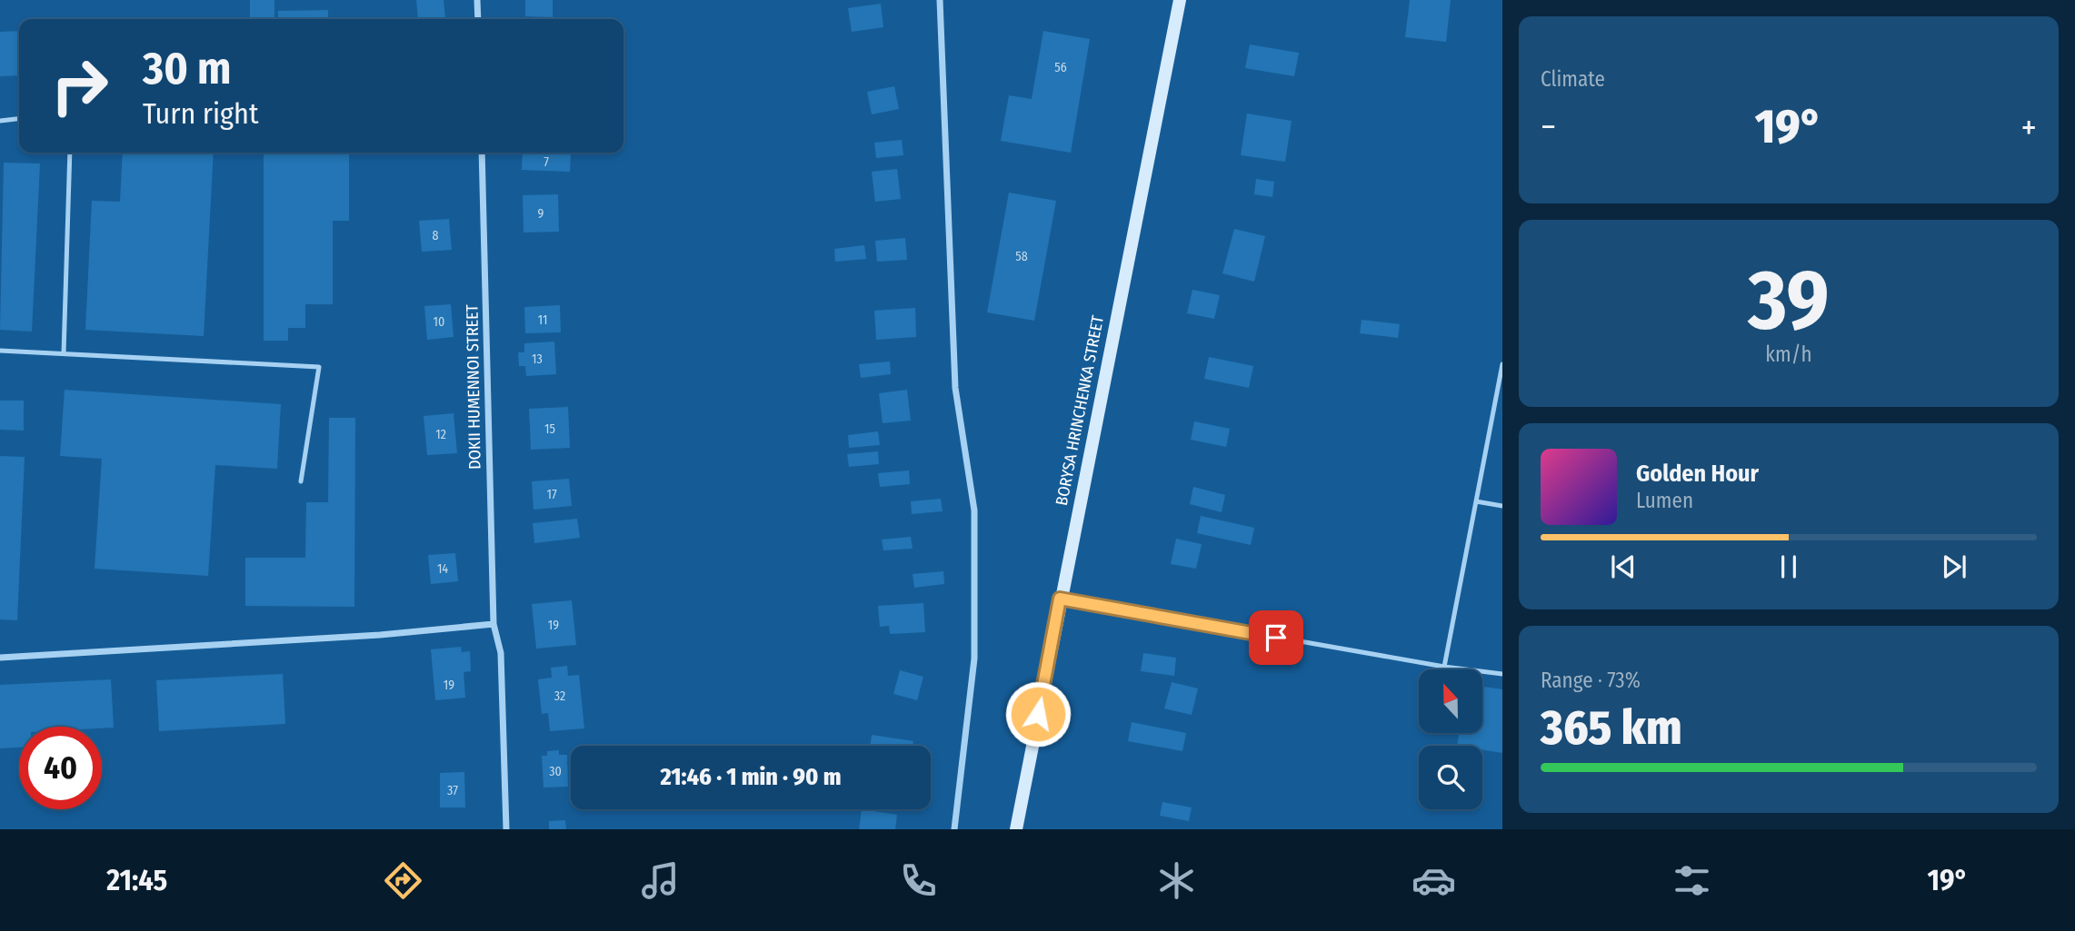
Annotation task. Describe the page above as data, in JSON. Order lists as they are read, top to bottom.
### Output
{
  "streets": {
    "street": ["DOKII HUMENNOI STREET", "BORYSA HRINCHENKA STREET"]
  },
  "house_numbers": [
    "56",
    "7",
    "9",
    "8",
    "58",
    "11",
    "10",
    "13",
    "15",
    "12",
    "17",
    "14",
    "19",
    "19",
    "32",
    "30",
    "37"
  ],
  "north": "top",
  "page": {
    "tile": [
      "Climate",
      ["39", "km/h"],
      ["Range · 73%", "365 km"]
    ],
    "turn": ["30 m", "Turn right"],
    "heat": ["−", "19°", "+"],
    "song": ["Golden Hour", "Lumen"],
    "limit": "40",
    "trip": "21:46 · 1 min · 90 m",
    "tabs": ["21:45", "19°"]
  }
}
